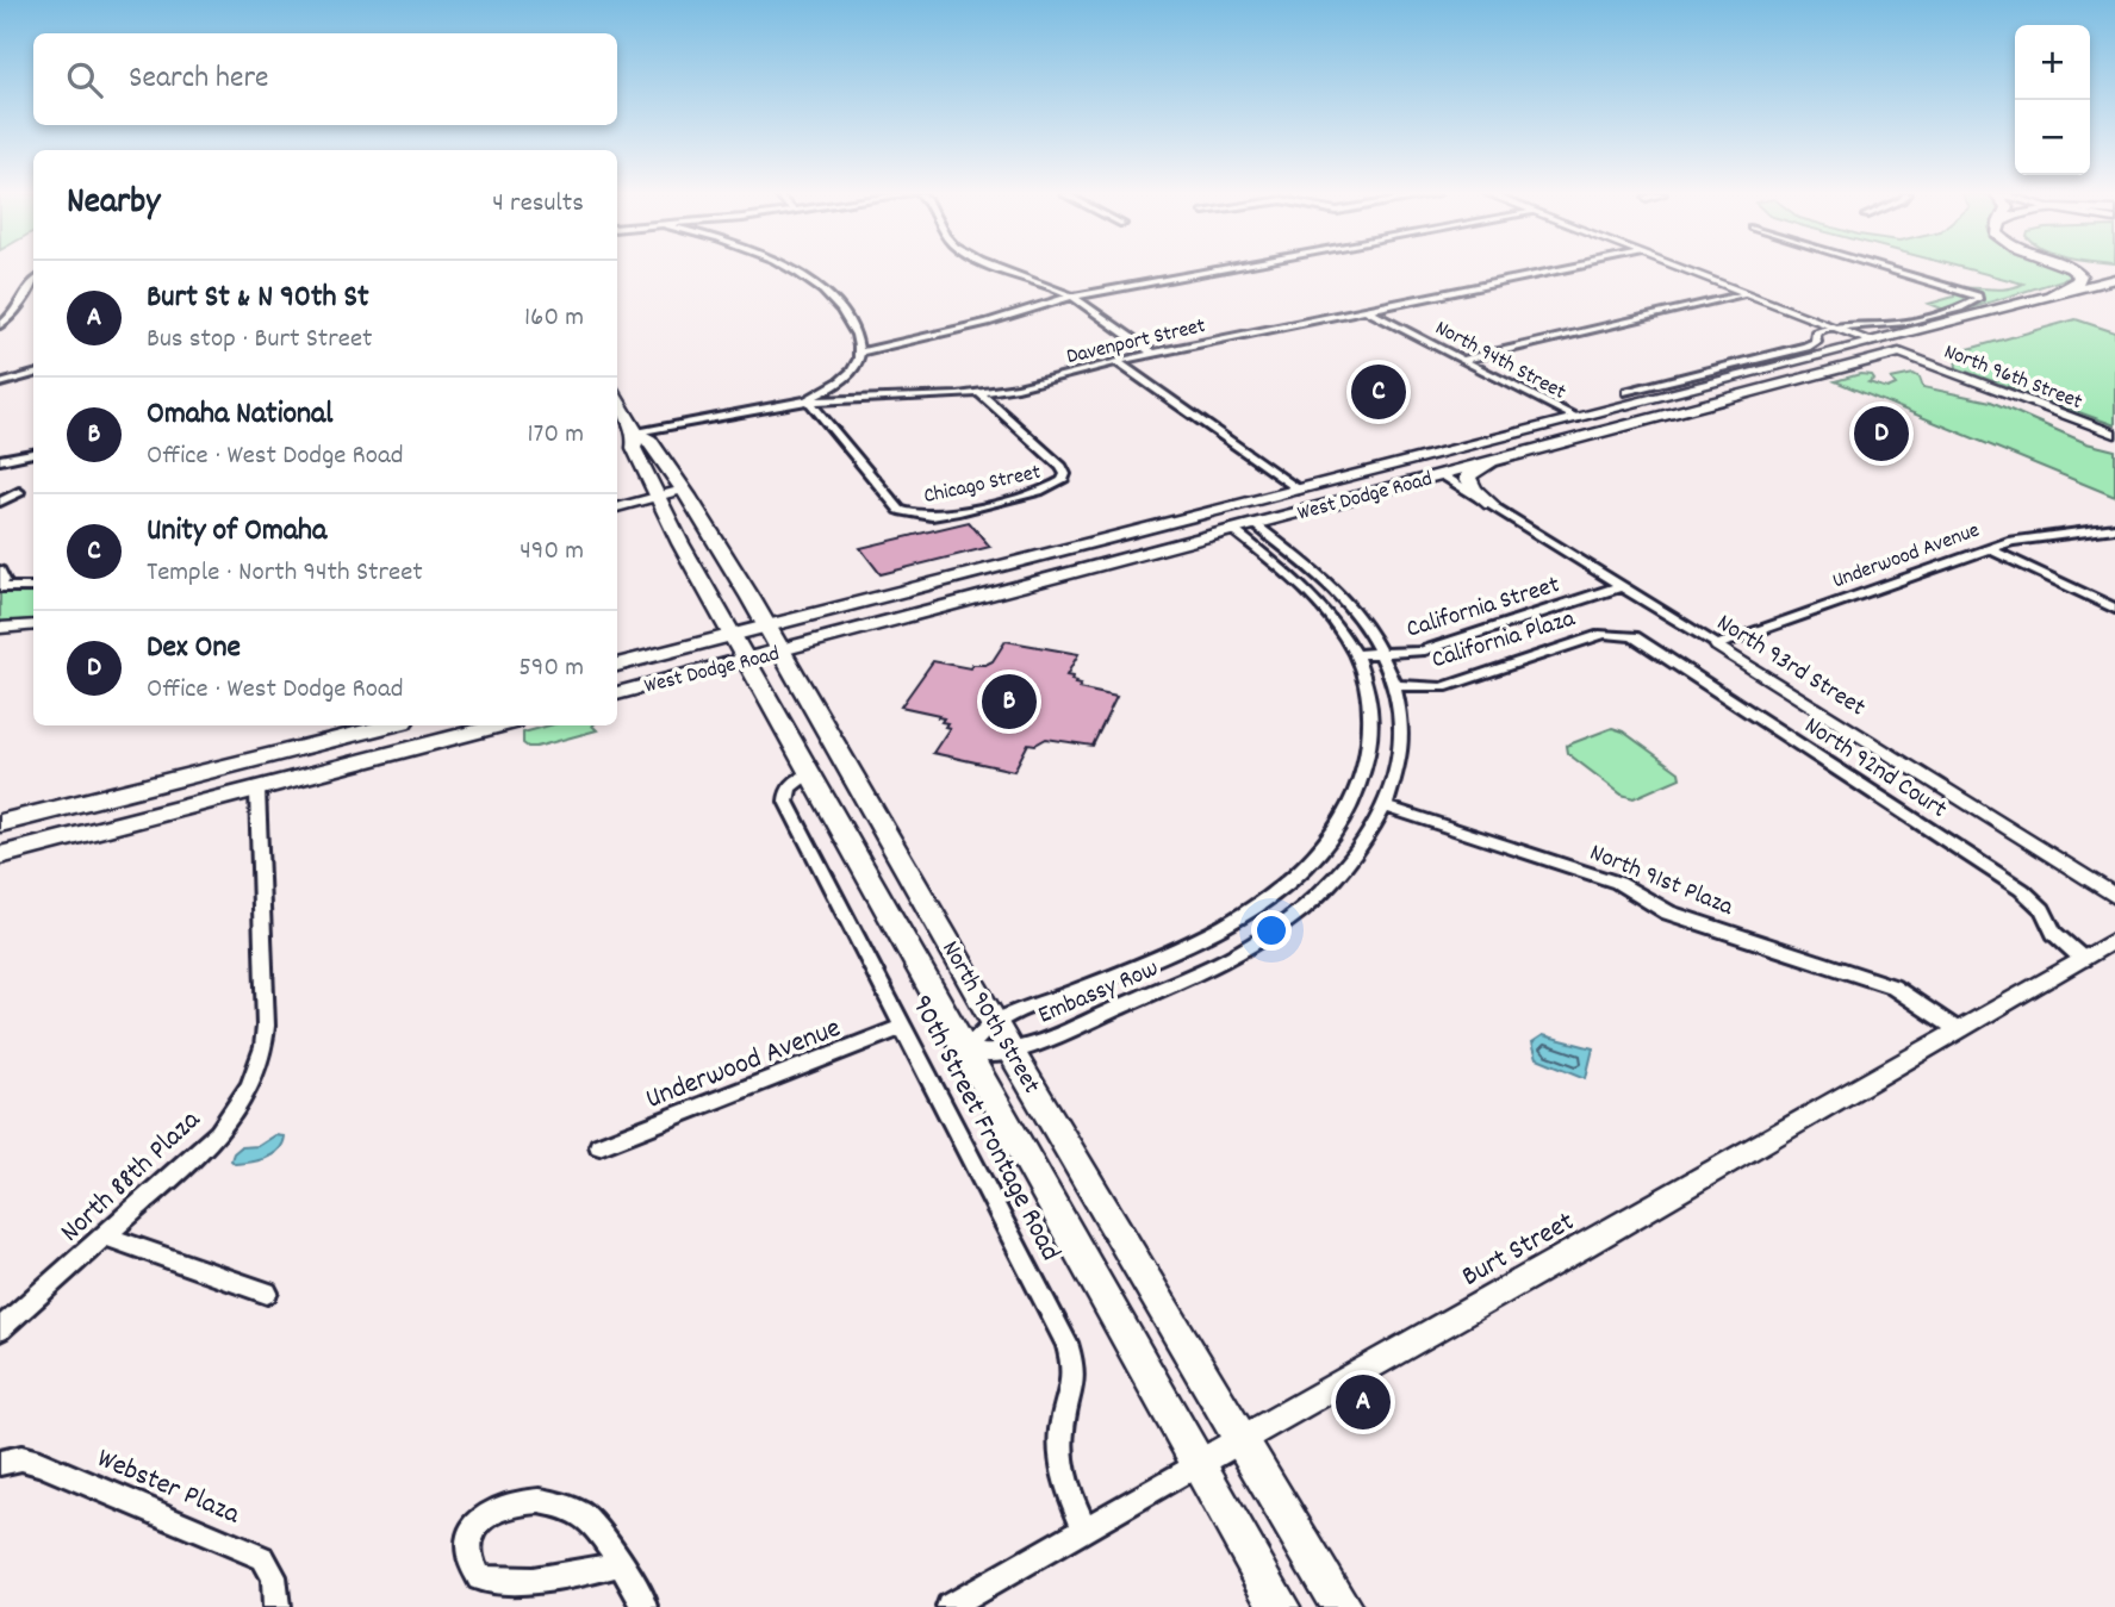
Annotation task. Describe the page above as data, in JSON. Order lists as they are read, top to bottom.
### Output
{
  "streets": {
    "highway": ["West Dodge Road"],
    "main road": ["North 90th Street"],
    "street": [
      "Davenport Street",
      "North 94th Street",
      "North 96th Street",
      "Chicago Street",
      "Underwood Avenue",
      "California Street",
      "California Plaza",
      "North 93rd Street",
      "North 92nd Court",
      "North 91st Plaza",
      "Embassy Row",
      "90th Street Frontage Road",
      "North 88th Plaza",
      "Burt Street",
      "Webster Plaza"
    ]
  },
  "crossings": [
    ["Davenport Street", "North 94th Street"],
    ["Davenport Street", "Chicago Street"],
    ["Davenport Street", "North 90th Street"],
    ["North 94th Street", "West Dodge Road"],
    ["North 96th Street", "West Dodge Road"],
    ["West Dodge Road", "North 93rd Street"],
    ["West Dodge Road", "Embassy Row"],
    ["West Dodge Road", "North 90th Street"],
    ["Underwood Avenue", "North 93rd Street"],
    ["Underwood Avenue", "90th Street Frontage Road"],
    ["California Street", "North 93rd Street"],
    ["California Street", "Embassy Row"],
    ["California Plaza", "North 92nd Court"],
    ["California Plaza", "Embassy Row"],
    ["North 92nd Court", "Burt Street"],
    ["North 91st Plaza", "Embassy Row"],
    ["North 91st Plaza", "Burt Street"],
    ["Embassy Row", "North 90th Street"],
    ["North 90th Street", "90th Street Frontage Road"],
    ["North 90th Street", "Burt Street"],
    ["90th Street Frontage Road", "Burt Street"]
  ],
  "page": {
    "map_buttons": ["+", "−"],
    "search": "Search here",
    "heading": ["Nearby", "4 results"],
    "list": [
      {
        "mark": "A",
        "name": "Burt St & N 90th St",
        "note": "Bus stop · Burt Street",
        "value": "160 m"
      },
      {
        "mark": "B",
        "name": "Omaha National",
        "note": "Office · West Dodge Road",
        "value": "170 m"
      },
      {
        "mark": "C",
        "name": "Unity of Omaha",
        "note": "Temple · North 94th Street",
        "value": "490 m"
      },
      {
        "mark": "D",
        "name": "Dex One",
        "note": "Office · West Dodge Road",
        "value": "590 m"
      }
    ],
    "pins": [
      "C",
      "D",
      "B",
      "A"
    ]
  }
}
